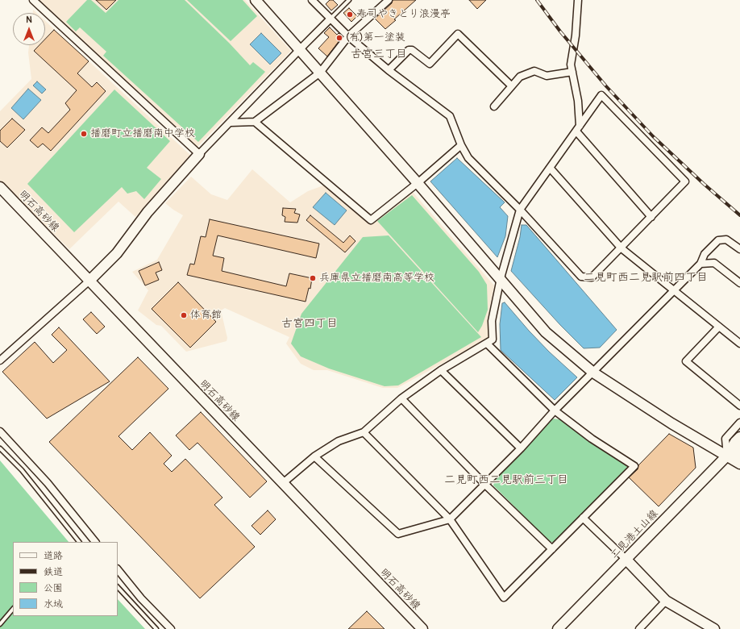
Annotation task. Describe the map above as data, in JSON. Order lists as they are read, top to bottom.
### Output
{
  "streets": {
    "street": ["明石高砂線", "二見港土山線"]
  },
  "districts": [
    "古宮三丁目",
    "二見町西二見駅前四丁目",
    "古宮四丁目",
    "二見町西二見駅前三丁目"
  ],
  "places": [
    "寿司やきとり浪漫亭",
    "(有)第一塗装",
    "播磨町立播磨南中学校",
    "兵庫県立播磨南高等学校",
    "体育館"
  ],
  "legend": [
    "道路",
    "鉄道",
    "公園",
    "水域"
  ],
  "north": "top"
}
